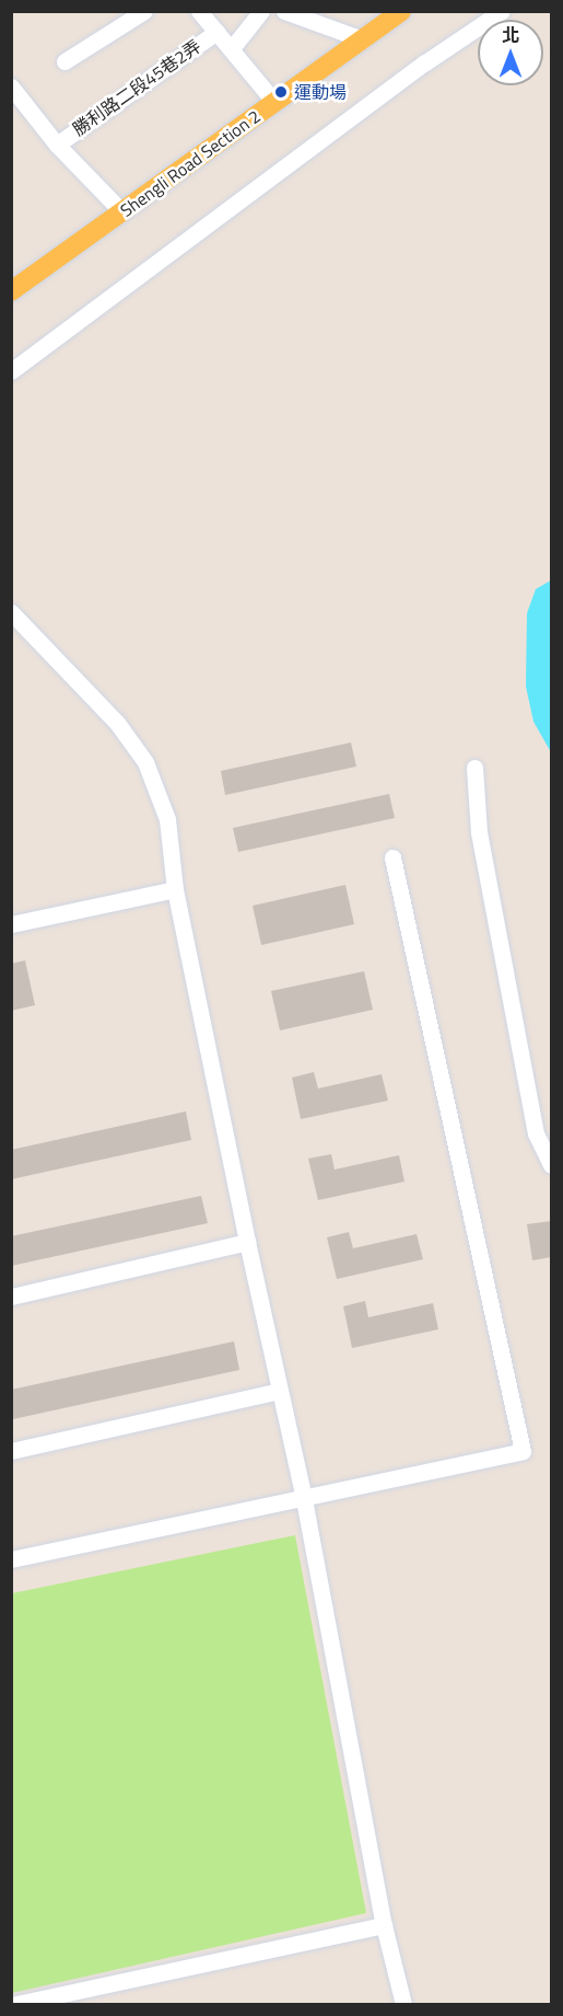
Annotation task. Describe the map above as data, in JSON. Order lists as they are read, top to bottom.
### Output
{
  "streets": {
    "main road": ["Shengli Road Section 2"],
    "lane": ["勝利路二段45巷2弄"]
  },
  "places": ["運動場"],
  "north": "top"
}
